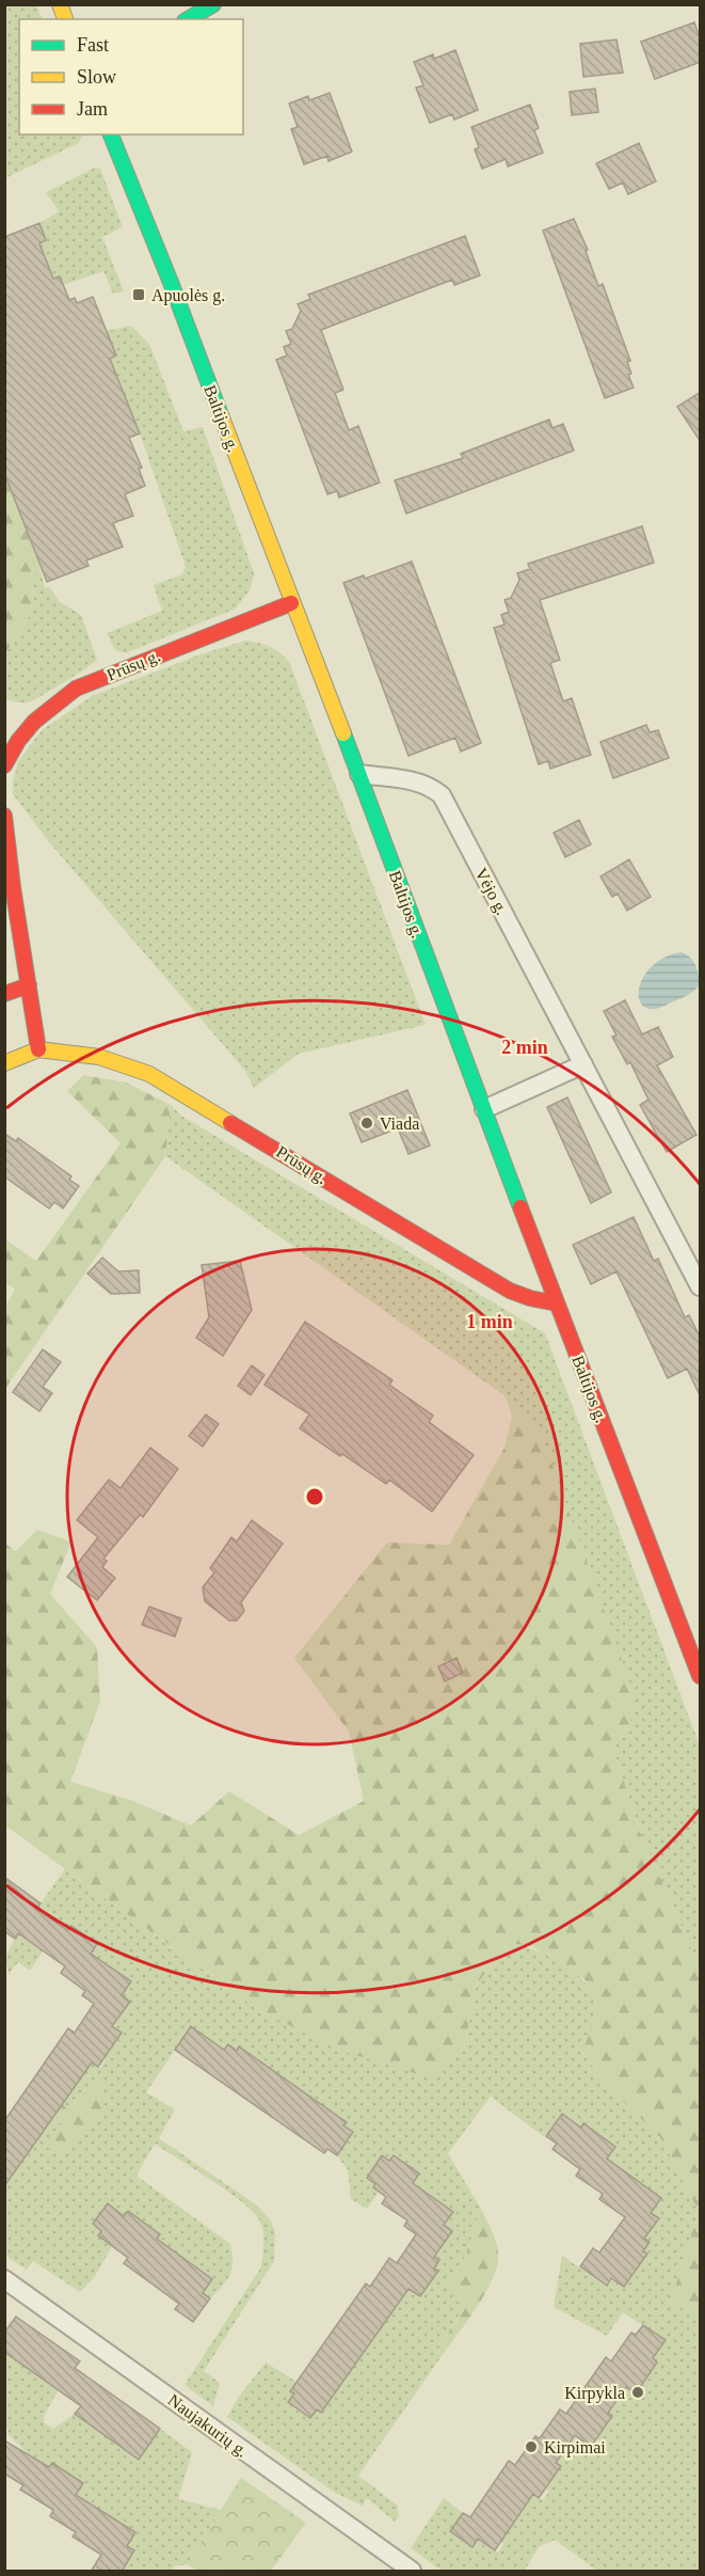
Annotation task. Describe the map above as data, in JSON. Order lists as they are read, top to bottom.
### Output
{
  "streets": {
    "street": [
      "Baltijos g.",
      "Prūsų g.",
      "Vėjo g.",
      "Naujakurių g."
    ]
  },
  "crossings": [
    ["Baltijos g.", "Prūsų g."],
    ["Baltijos g.", "Vėjo g."]
  ],
  "places": {
    "transit": ["Apuolės g."],
    "other": ["Viada", "Kirpykla", "Kirpimai"]
  },
  "legend": ["Fast", "Slow", "Jam"],
  "rings": ["2 min", "1 min"]
}
